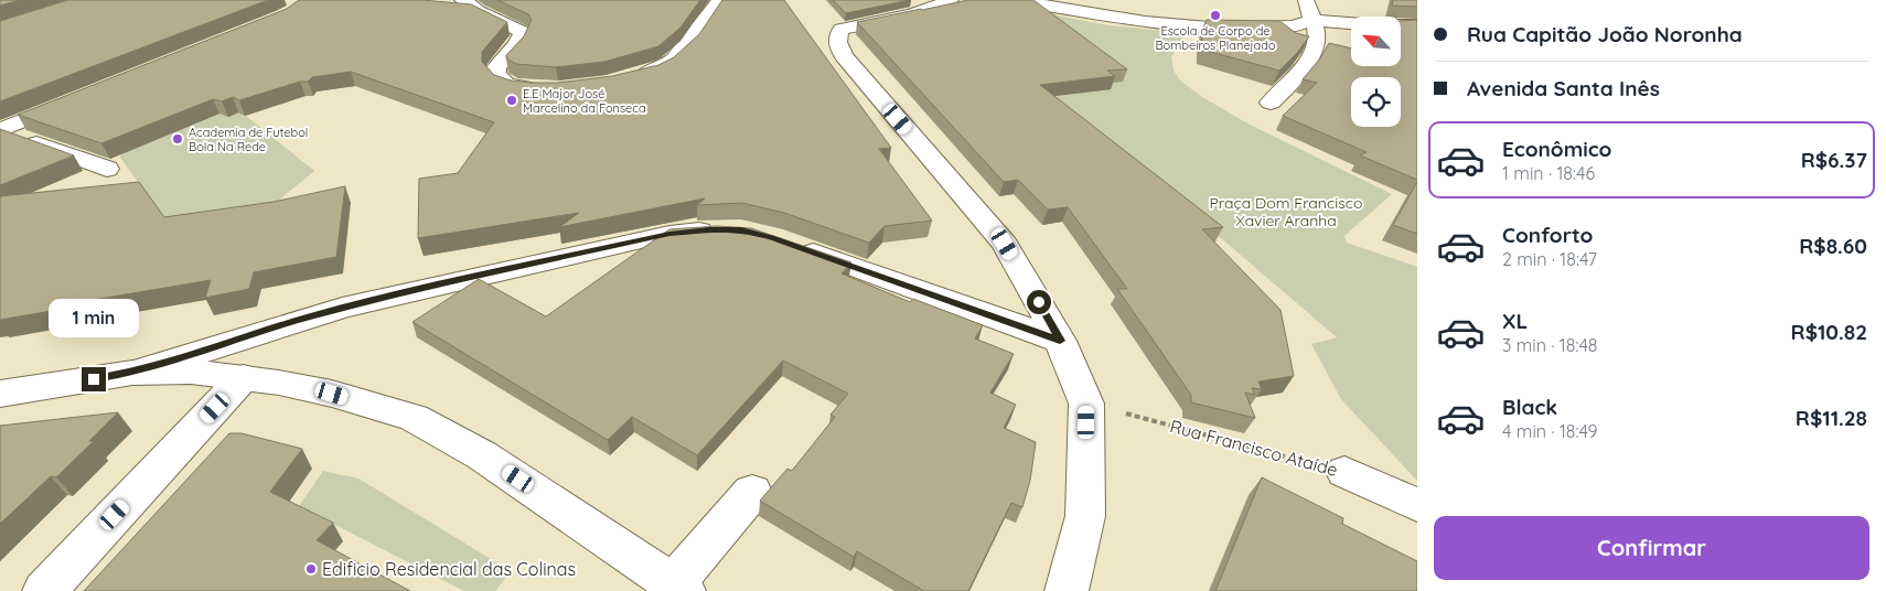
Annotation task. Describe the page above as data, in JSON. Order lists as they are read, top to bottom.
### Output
{
  "streets": {
    "street": ["Rua Francisco Ataíde"]
  },
  "parks": ["Praça Dom Francisco Xavier Aranha"],
  "places": [
    "Escola de Corpo de Bombeiros Planejado",
    "E.E Major José Marcelino da Fonseca",
    "Academia de Futebol Bola Na Rede",
    "Edificio Residencial das Colinas"
  ],
  "north": "top left",
  "page": {
    "banner": ["Rua Capitão João Noronha", "Avenida Santa Inês"],
    "list": [
      {
        "name": "Econômico",
        "note": "1 min · 18:46",
        "value": "R$6.37"
      },
      {
        "name": "Conforto",
        "note": "2 min · 18:47",
        "value": "R$8.60"
      },
      {
        "name": "XL",
        "note": "3 min · 18:48",
        "value": "R$10.82"
      },
      {
        "name": "Black",
        "note": "4 min · 18:49",
        "value": "R$11.28"
      }
    ],
    "bubble": "1 min",
    "buttons": "Confirmar"
  }
}
